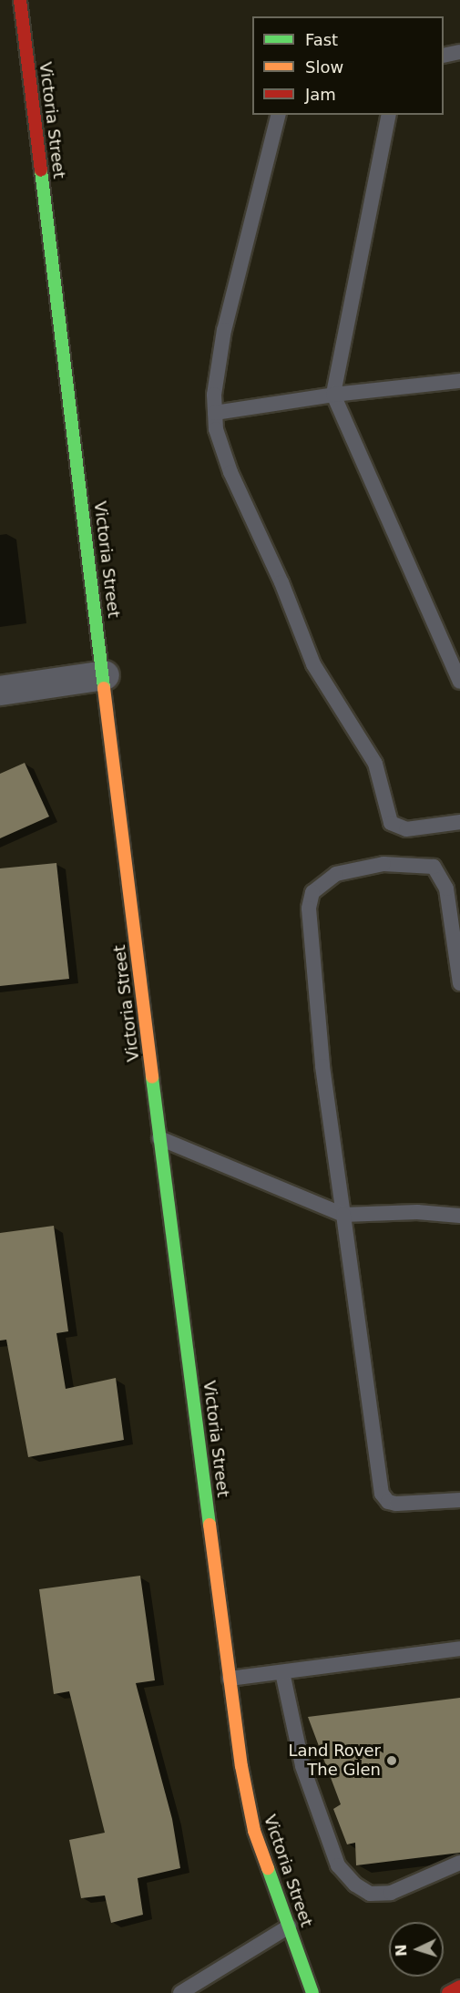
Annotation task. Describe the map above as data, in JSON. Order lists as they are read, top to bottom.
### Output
{
  "streets": {
    "street": ["Victoria Street"]
  },
  "places": ["Land Rover The Glen"],
  "legend": ["Fast", "Slow", "Jam"],
  "north": "left"
}
